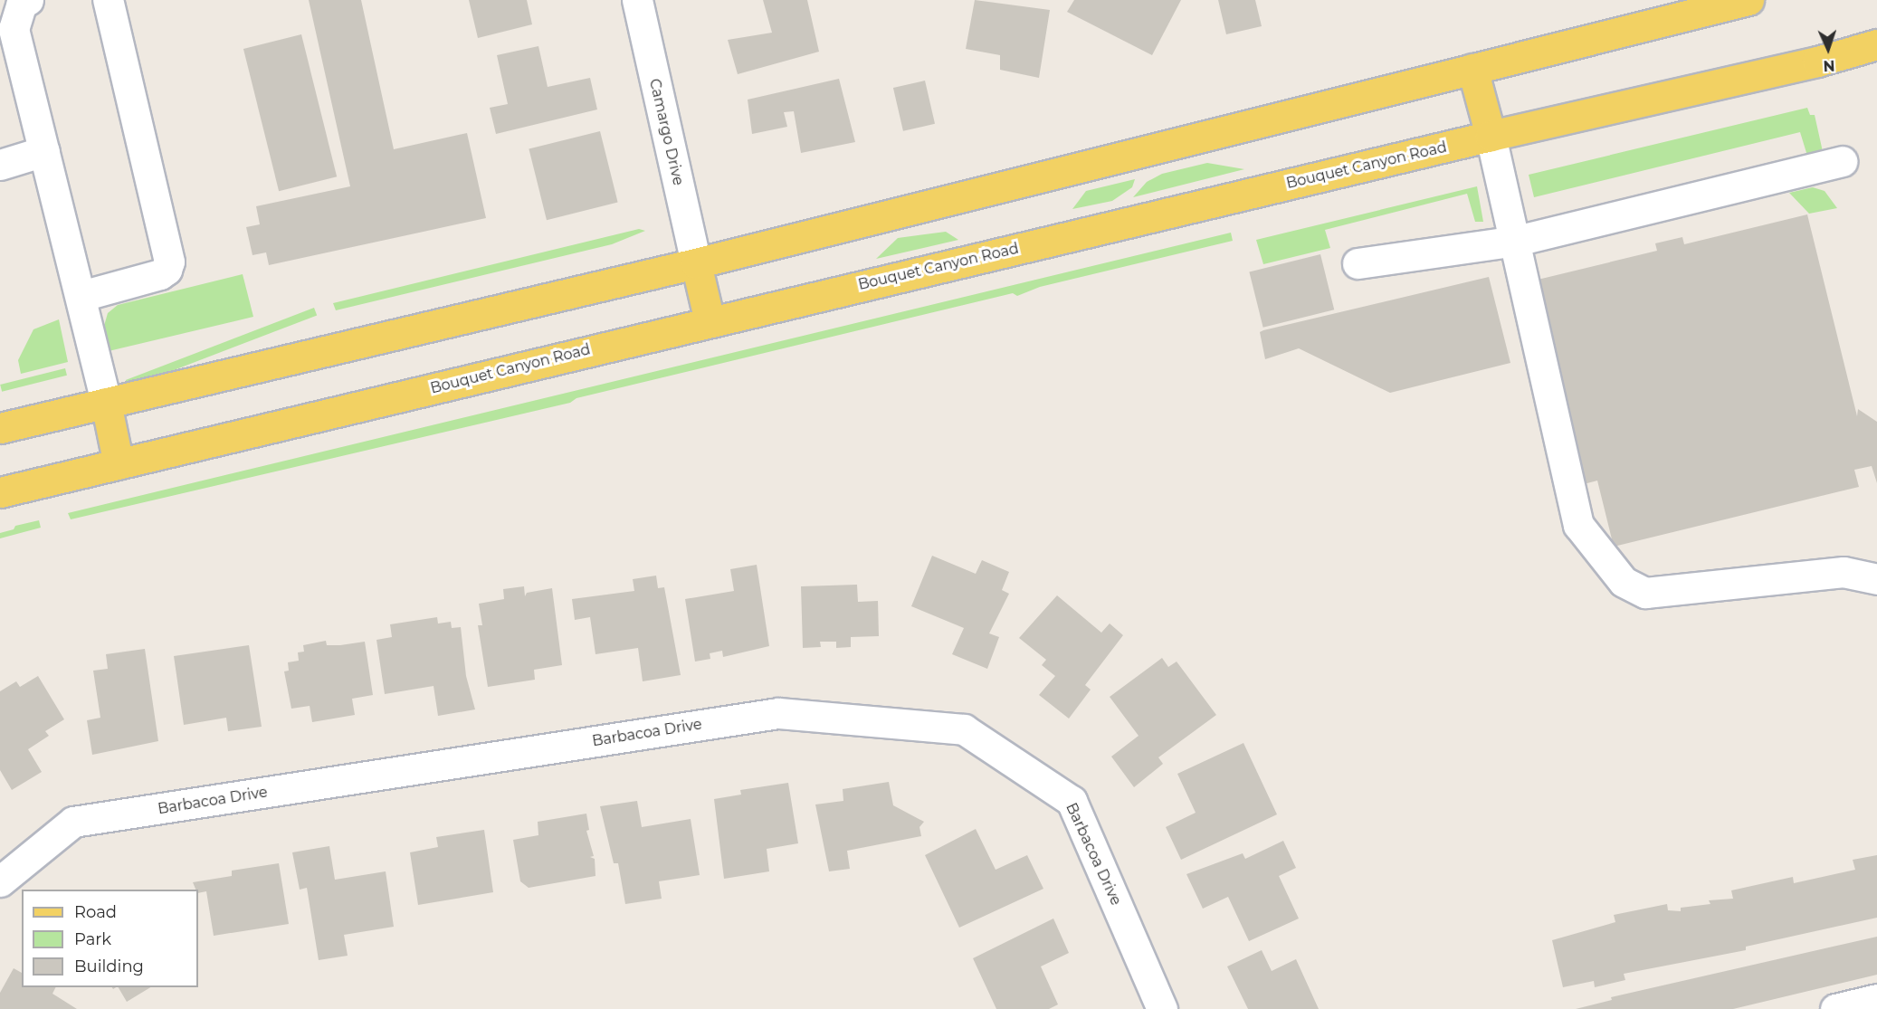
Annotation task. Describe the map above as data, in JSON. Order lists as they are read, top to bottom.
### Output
{
  "streets": {
    "main road": ["Bouquet Canyon Road"],
    "street": ["Camargo Drive", "Barbacoa Drive"]
  },
  "legend": ["Road", "Park", "Building"],
  "north": "bottom"
}
